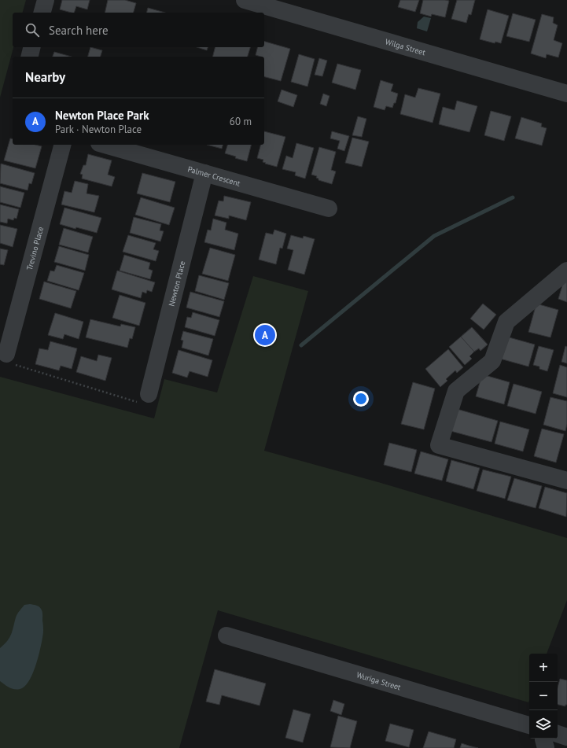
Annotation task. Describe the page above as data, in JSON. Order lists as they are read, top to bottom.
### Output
{
  "streets": {
    "street": [
      "Wilga Street",
      "Palmer Crescent",
      "Trevino Place",
      "Newton Place",
      "Wuriga Street"
    ]
  },
  "crossings": [
    ["Palmer Crescent", "Newton Place"]
  ],
  "page": {
    "search": "Search here",
    "heading": "Nearby",
    "list": [
      {
        "mark": "A",
        "name": "Newton Place Park",
        "note": "Park · Newton Place",
        "value": "60 m"
      }
    ],
    "pins": "A",
    "map_buttons": ["+", "−"]
  }
}
